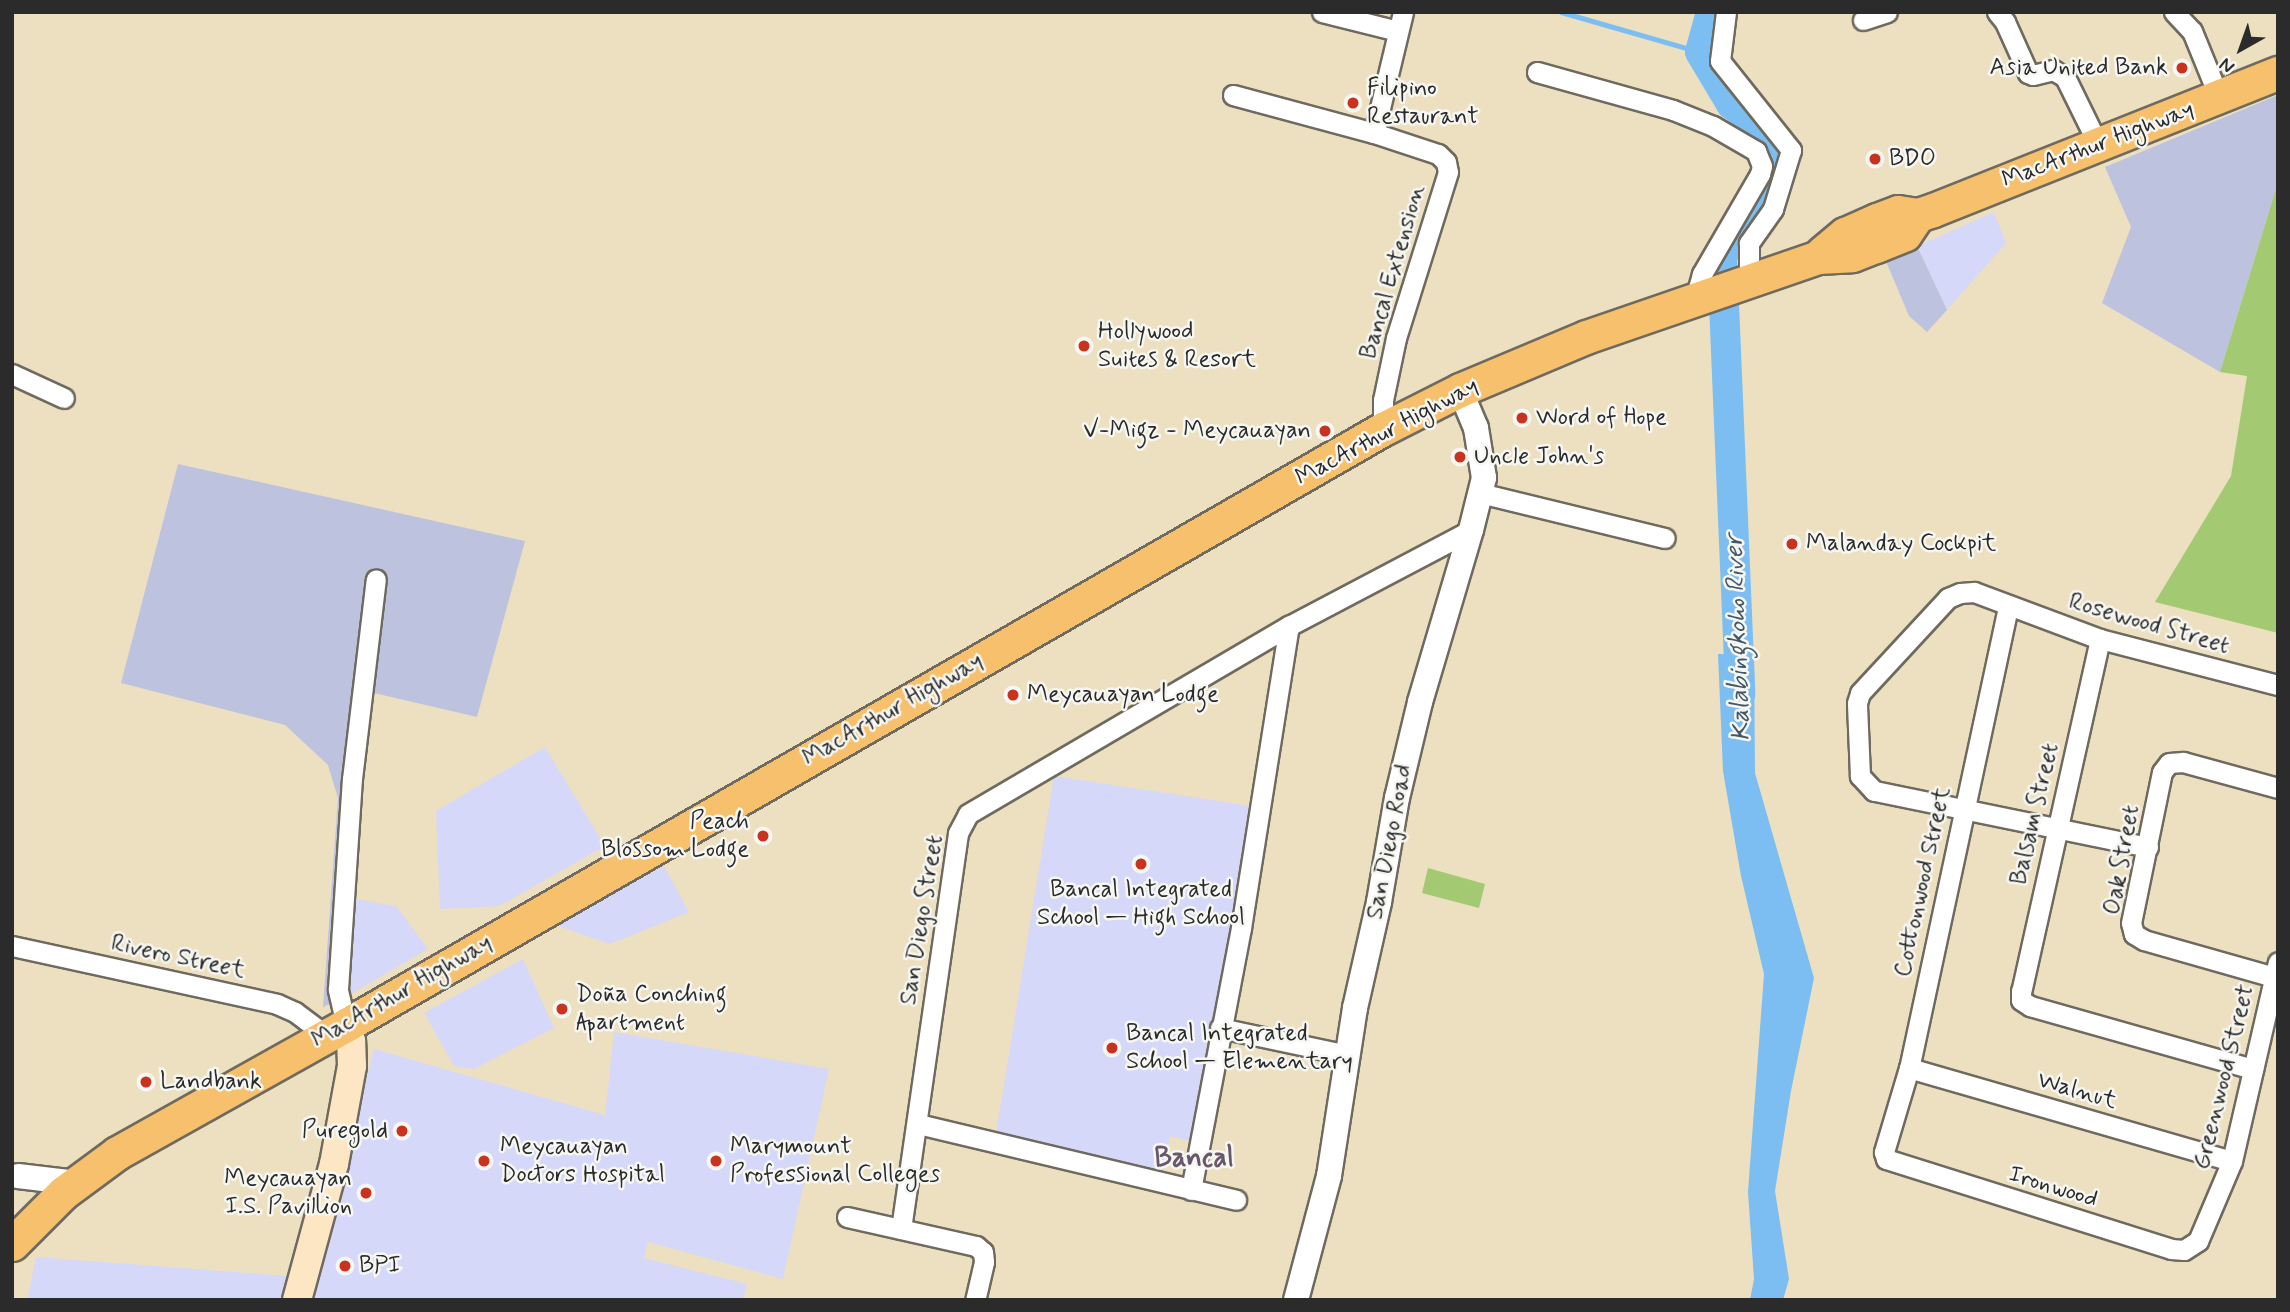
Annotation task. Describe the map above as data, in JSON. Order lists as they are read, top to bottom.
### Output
{
  "streets": {
    "highway": ["MacArthur Highway"],
    "street": [
      "Bancal Extension",
      "Rosewood Street",
      "Balsam Street",
      "San Diego Road",
      "Oak Street",
      "Cottonwood Street",
      "San Diego Street",
      "Rivero Street",
      "Greenwood Street",
      "Walnut",
      "Ironwood"
    ]
  },
  "crossings": [
    ["MacArthur Highway", "Bancal Extension"],
    ["MacArthur Highway", "San Diego Road"],
    ["MacArthur Highway", "Rivero Street"],
    ["Rosewood Street", "Balsam Street"],
    ["Rosewood Street", "Cottonwood Street"],
    ["Balsam Street", "Greenwood Street"],
    ["San Diego Road", "San Diego Street"],
    ["Oak Street", "Greenwood Street"],
    ["Cottonwood Street", "Walnut"],
    ["Cottonwood Street", "Ironwood"],
    ["Greenwood Street", "Walnut"],
    ["Greenwood Street", "Ironwood"]
  ],
  "districts": ["Bancal"],
  "water": ["Kalabingkoho River"],
  "places": [
    "Asia United Bank",
    "Filipino Restaurant",
    "BDO",
    "Hollywood Suites & Resort",
    "Word of Hope",
    "V-Migz - Meycauayan",
    "Uncle John's",
    "Malanday Cockpit",
    "Meycauayan Lodge",
    "Peach Blossom Lodge",
    "Bancal Integrated School — High School",
    "Doña Conching Apartment",
    "Bancal Integrated School — Elementary",
    "Landbank",
    "Puregold",
    "Meycauayan Doctors Hospital",
    "Marymount Professional Colleges",
    "Meycauayan I.S. Pavillion",
    "BPI"
  ],
  "north": "bottom left"
}
